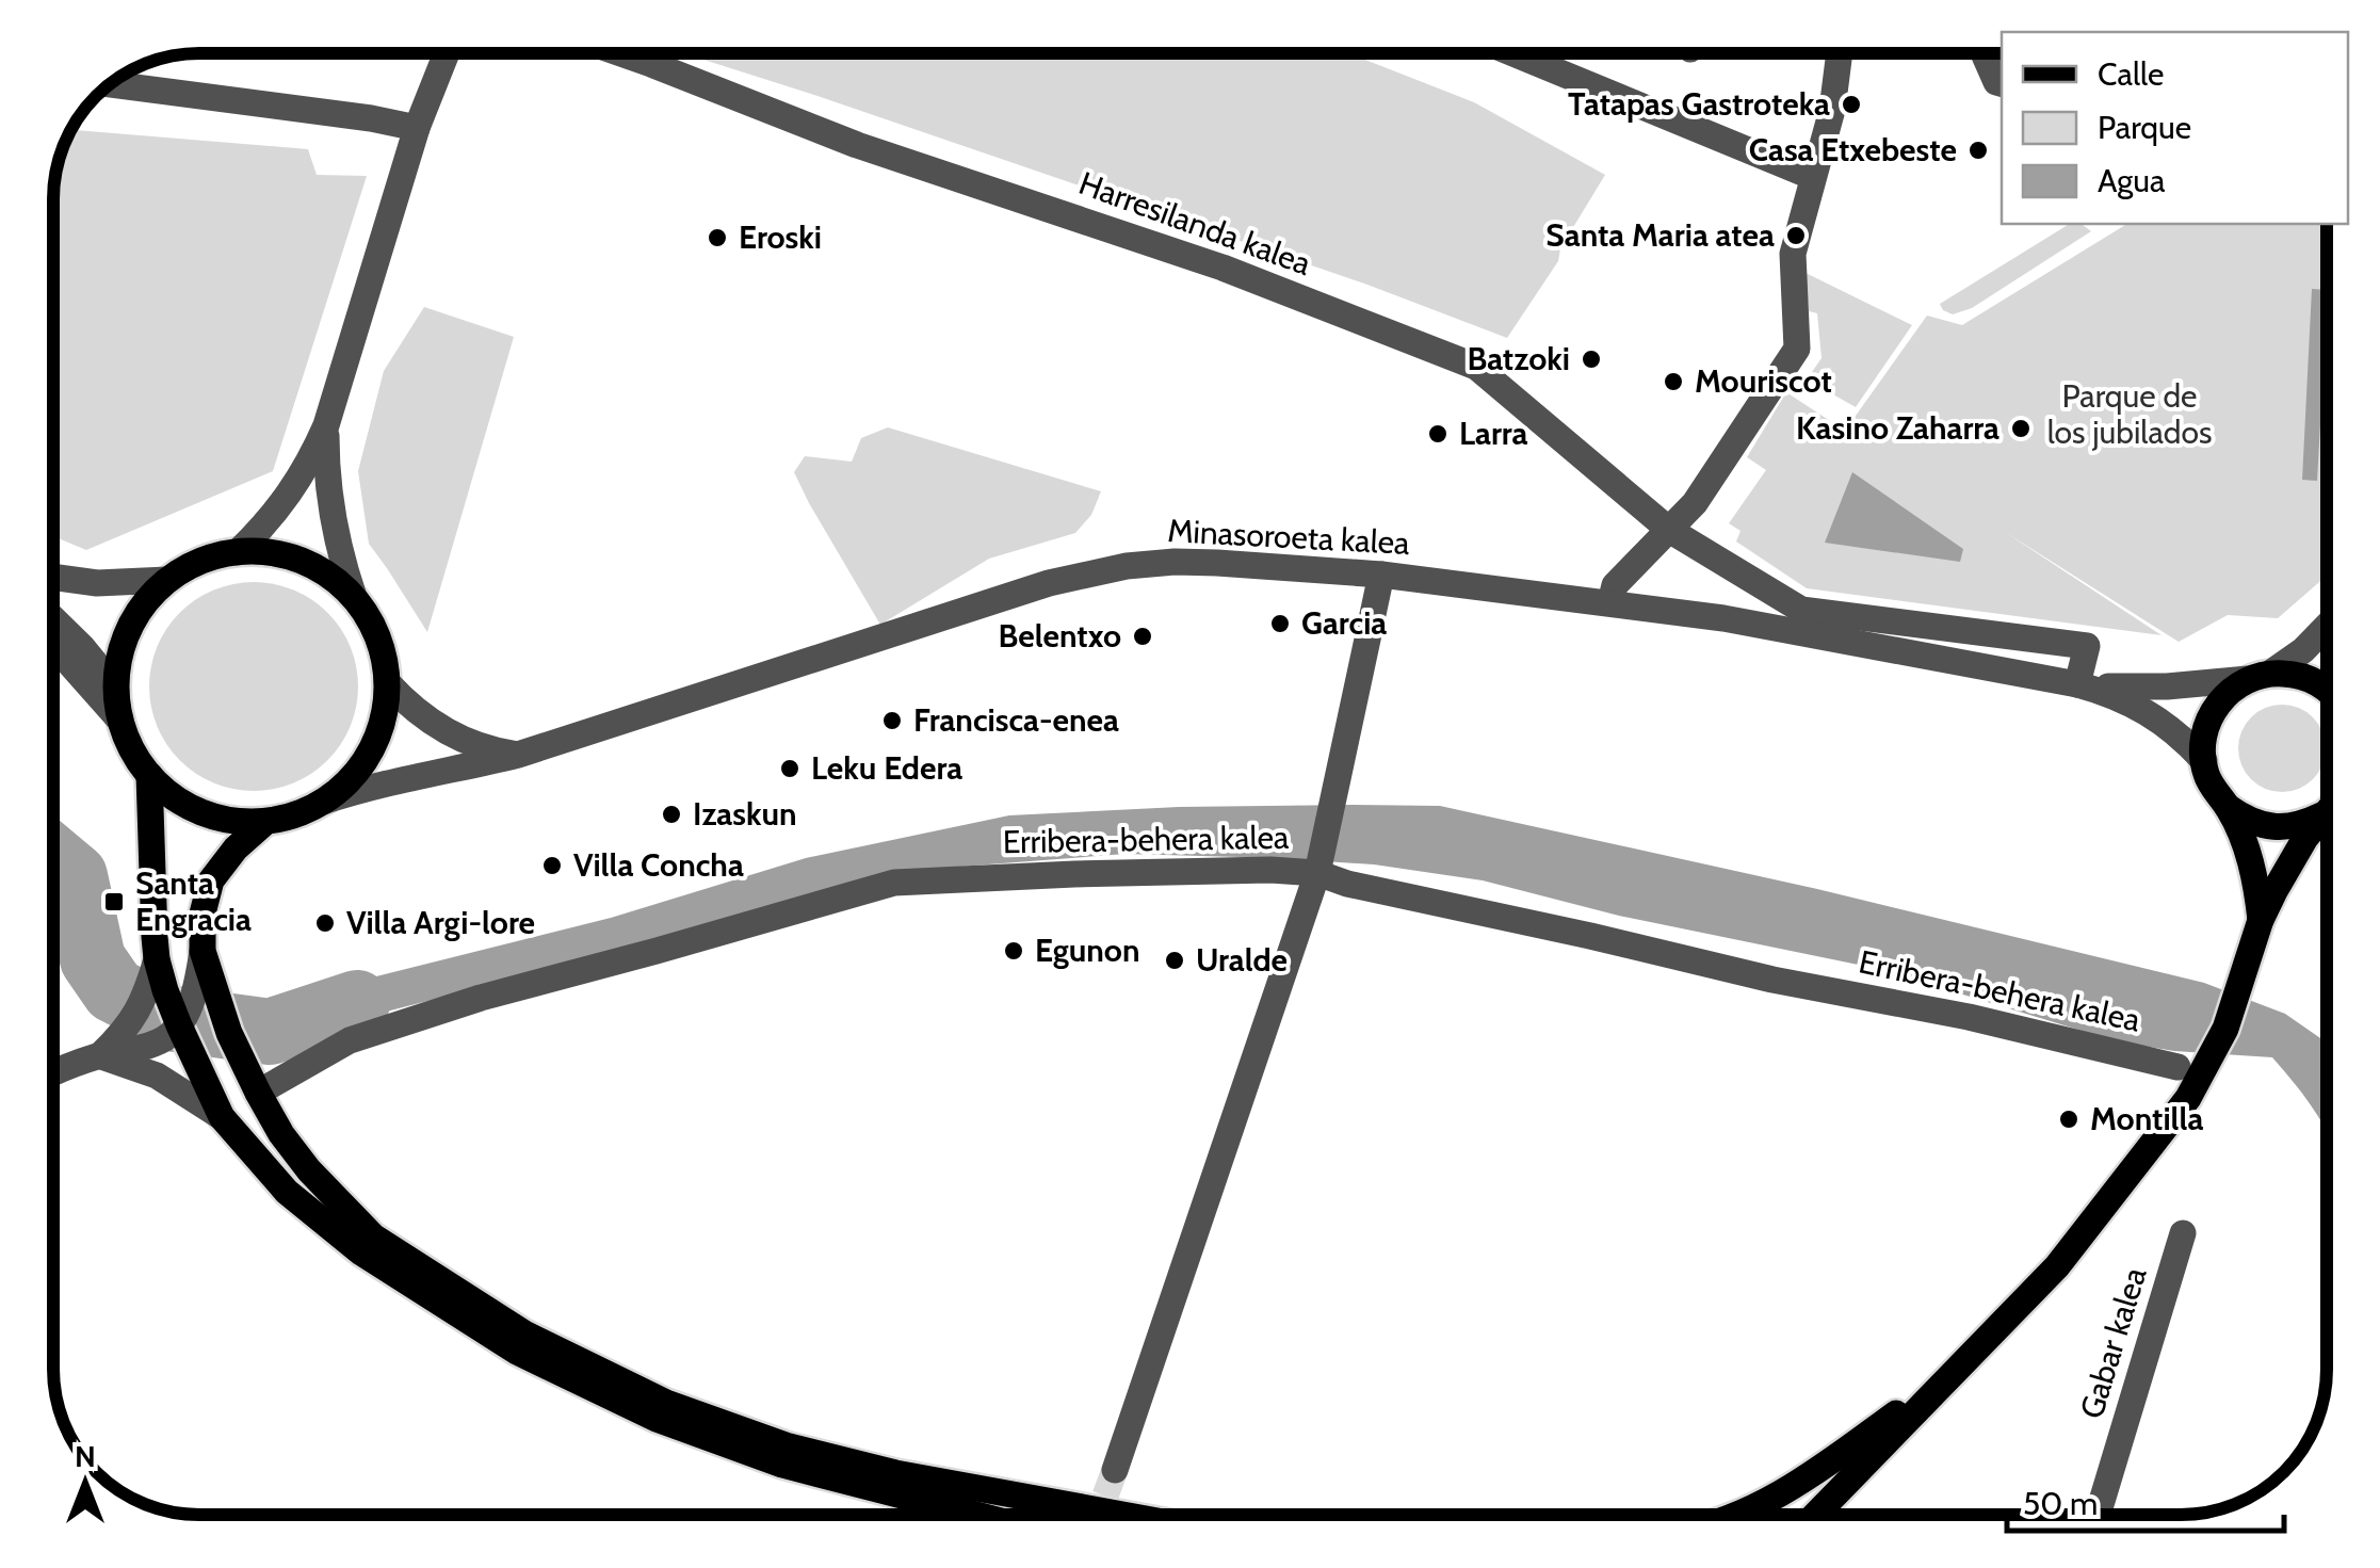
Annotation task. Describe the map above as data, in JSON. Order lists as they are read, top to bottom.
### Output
{
  "streets": {
    "street": [
      "Harresilanda kalea",
      "Minasoroeta kalea",
      "Erribera-behera kalea",
      "Gabar kalea"
    ]
  },
  "crossings": [
    ["Harresilanda kalea", "Minasoroeta kalea"]
  ],
  "parks": ["Parque de los jubilados"],
  "places": {
    "other": [
      "Tatapas Gastroteka",
      "Casa Etxebeste",
      "Santa Maria atea",
      "Eroski",
      "Batzoki",
      "Mouriscot",
      "Kasino Zaharra",
      "Larra",
      "Garcia",
      "Belentxo",
      "Francisca-enea",
      "Leku Edera",
      "Izaskun",
      "Villa Concha",
      "Villa Argi-lore",
      "Egunon",
      "Uralde",
      "Montilla"
    ],
    "transit": ["Santa Engracia"]
  },
  "legend": ["Calle", "Parque", "Agua"],
  "scale_bar": "50 m",
  "north": "top"
}
